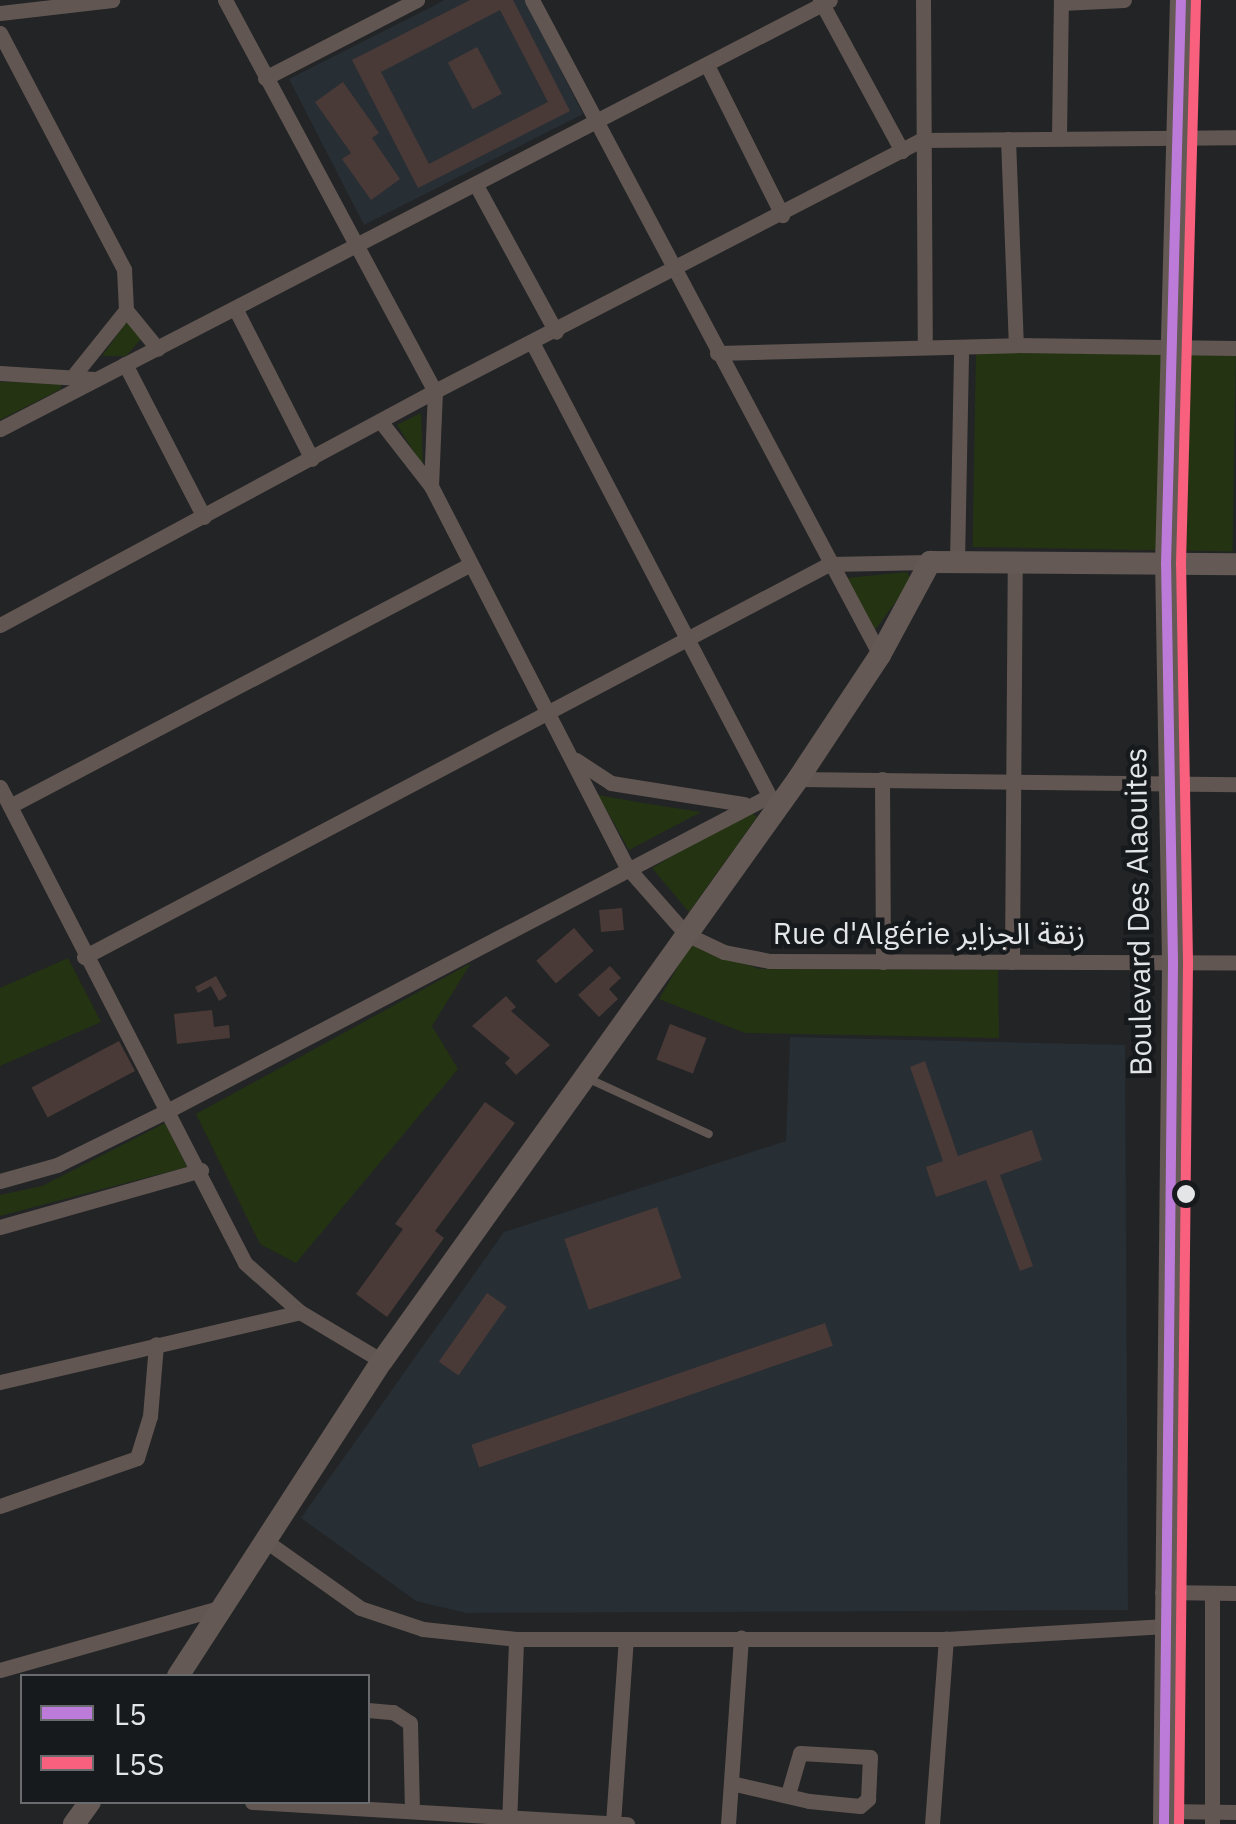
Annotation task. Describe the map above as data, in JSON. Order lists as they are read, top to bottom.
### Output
{
  "streets": {
    "main road": ["Boulevard Des Alaouites"],
    "street": ["Rue d'Algérie زنقة الجزاير"]
  },
  "crossings": [
    ["Boulevard Des Alaouites", "Rue d'Algérie زنقة الجزاير"]
  ],
  "lines": ["transit line L5", "transit line L5S"],
  "legend": ["L5", "L5S"]
}
